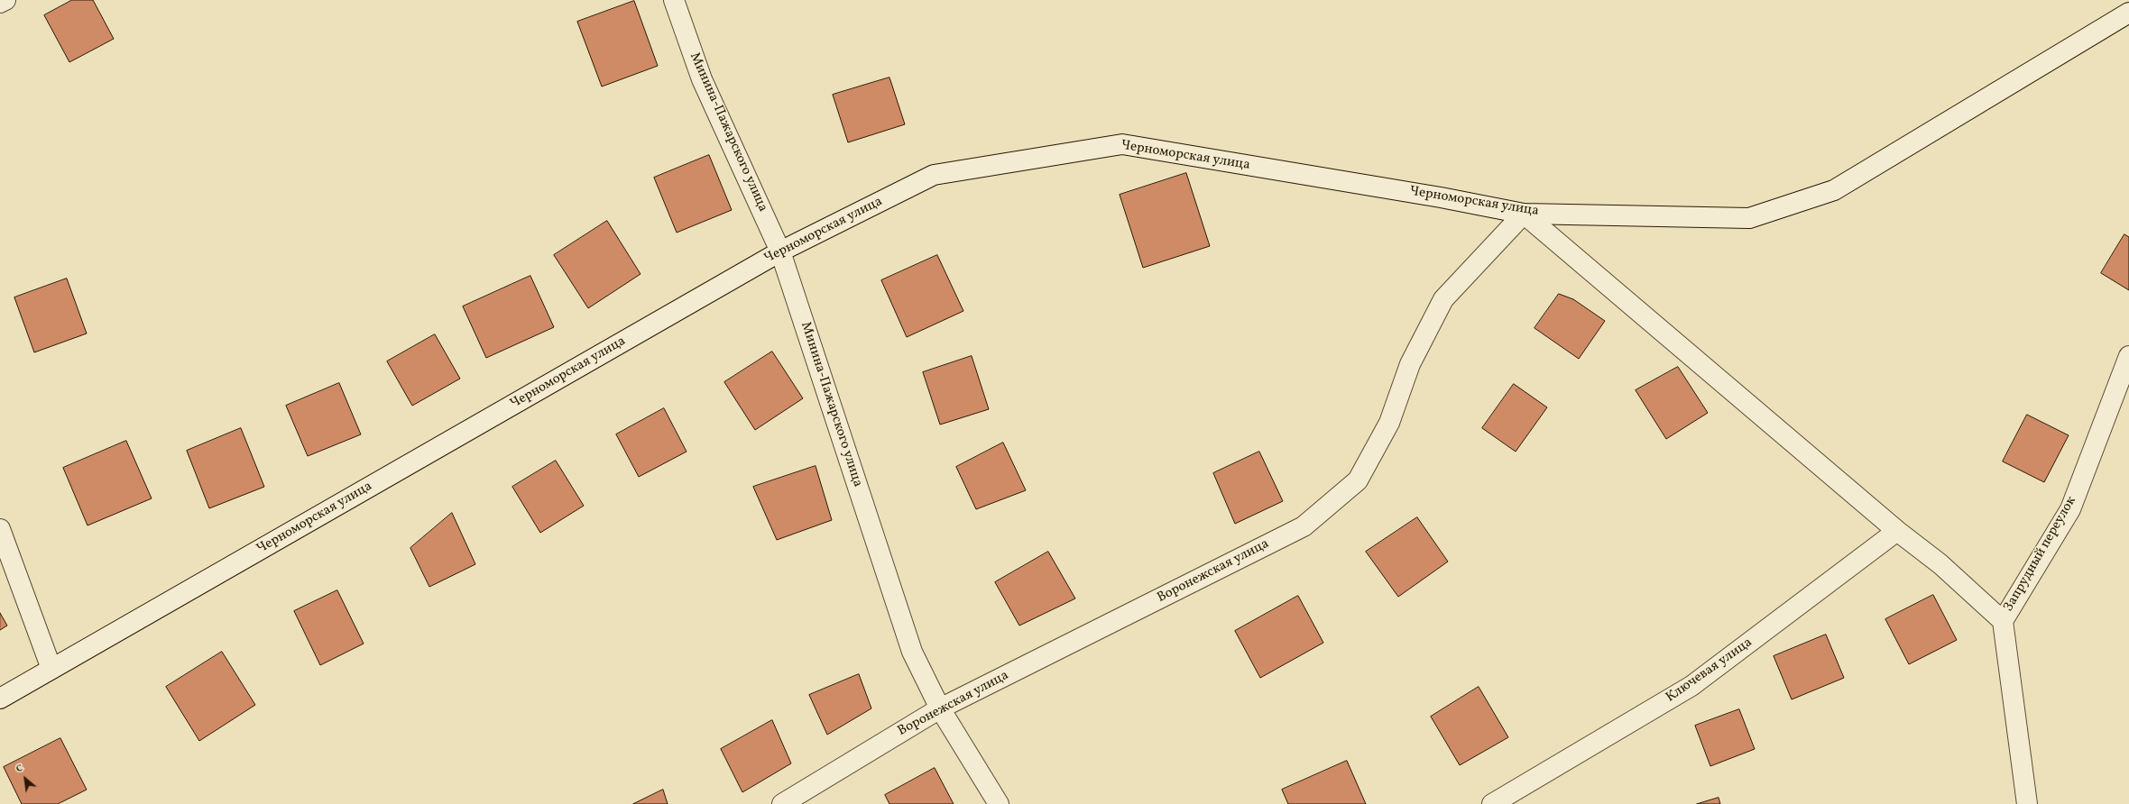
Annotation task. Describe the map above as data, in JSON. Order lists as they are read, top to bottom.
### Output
{
  "streets": {
    "street": [
      "Минина-Пажарского улица",
      "Черноморская улица",
      "Запрудный переулок",
      "Воронежская улица",
      "Ключевая улица"
    ]
  },
  "crossings": [
    ["Минина-Пажарского улица", "Черноморская улица"],
    ["Минина-Пажарского улица", "Воронежская улица"],
    ["Черноморская улица", "Воронежская улица"]
  ],
  "north": "top left"
}
